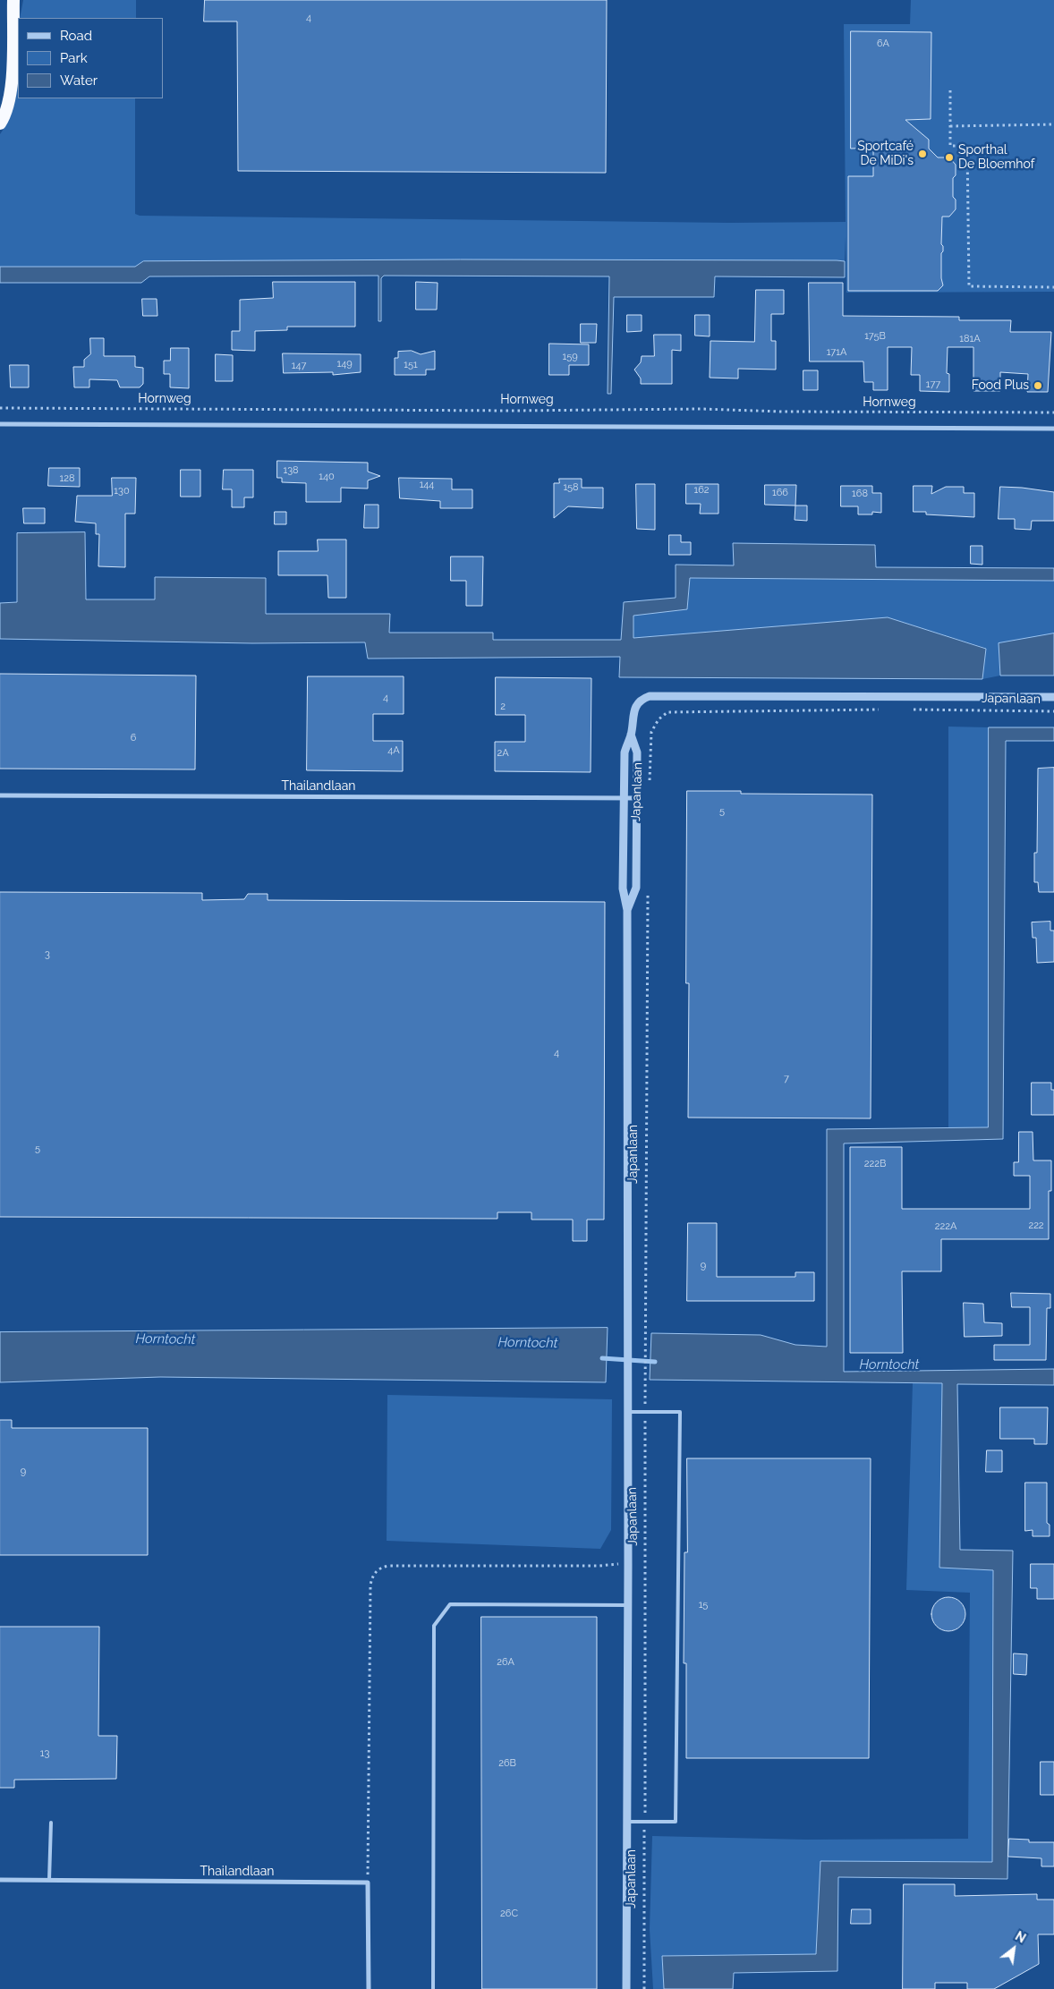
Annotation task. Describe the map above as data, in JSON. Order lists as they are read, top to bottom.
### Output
{
  "streets": {
    "street": ["Hornweg", "Japanlaan", "Thailandlaan"]
  },
  "crossings": [
    ["Japanlaan", "Thailandlaan"]
  ],
  "water": ["Horntocht"],
  "places": ["Sportcafé De MiDi's", "Sporthal De Bloemhof", "Food Plus"],
  "house_numbers": [
    "4",
    "6A",
    "175B",
    "181A",
    "171A",
    "159",
    "149",
    "151",
    "147",
    "177",
    "138",
    "140",
    "128",
    "144",
    "158",
    "162",
    "130",
    "166",
    "168",
    "4",
    "2",
    "6",
    "4A",
    "2A",
    "5",
    "3",
    "4",
    "7",
    "5",
    "222B",
    "222",
    "222A",
    "9",
    "9",
    "15",
    "26A",
    "13",
    "26B",
    "26C"
  ],
  "legend": ["Road", "Park", "Water"],
  "north": "top right"
}
